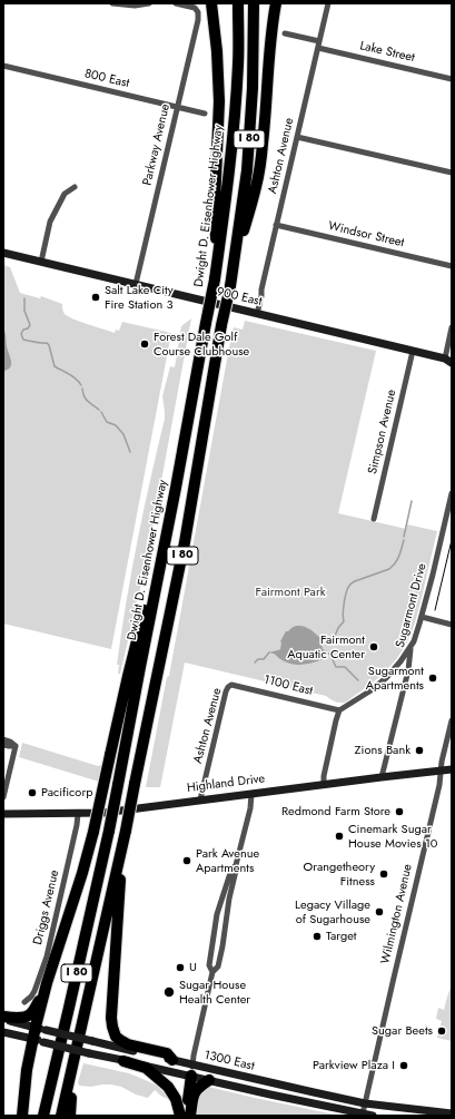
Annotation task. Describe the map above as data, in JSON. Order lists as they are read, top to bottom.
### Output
{
  "streets": {
    "highway": ["I 80", "Dwight D. Eisenhower Highway"],
    "street": [
      "Lake Street",
      "800 East",
      "Parkway Avenue",
      "Ashton Avenue",
      "Windsor Street",
      "900 East",
      "Simpson Avenue",
      "Sugarmont Drive",
      "1100 East",
      "Highland Drive",
      "Driggs Avenue",
      "Wilmington Avenue",
      "1300 East"
    ]
  },
  "crossings": [
    ["Lake Street", "Ashton Avenue"],
    ["800 East", "Parkway Avenue"],
    ["Parkway Avenue", "900 East"],
    ["Ashton Avenue", "Windsor Street"],
    ["Ashton Avenue", "900 East"],
    ["Ashton Avenue", "1100 East"],
    ["Ashton Avenue", "Highland Drive"],
    ["900 East", "Simpson Avenue"],
    ["Sugarmont Drive", "Highland Drive"],
    ["Highland Drive", "Driggs Avenue"],
    ["Highland Drive", "Wilmington Avenue"],
    ["Wilmington Avenue", "1300 East"]
  ],
  "parks": ["Fairmont Park"],
  "places": [
    "Salt Lake City Fire Station 3",
    "Forest Dale Golf Course Clubhouse",
    "Fairmont Aquatic Center",
    "Sugarmont Apartments",
    "Zions Bank",
    "Pacificorp",
    "Redmond Farm Store",
    "Cinemark Sugar House Movies 10",
    "Park Avenue Apartments",
    "Orangetheory Fitness",
    "Legacy Village of Sugarhouse",
    "Target",
    "U",
    "Sugar House Health Center",
    "Sugar Beets",
    "Parkview Plaza I"
  ]
}
